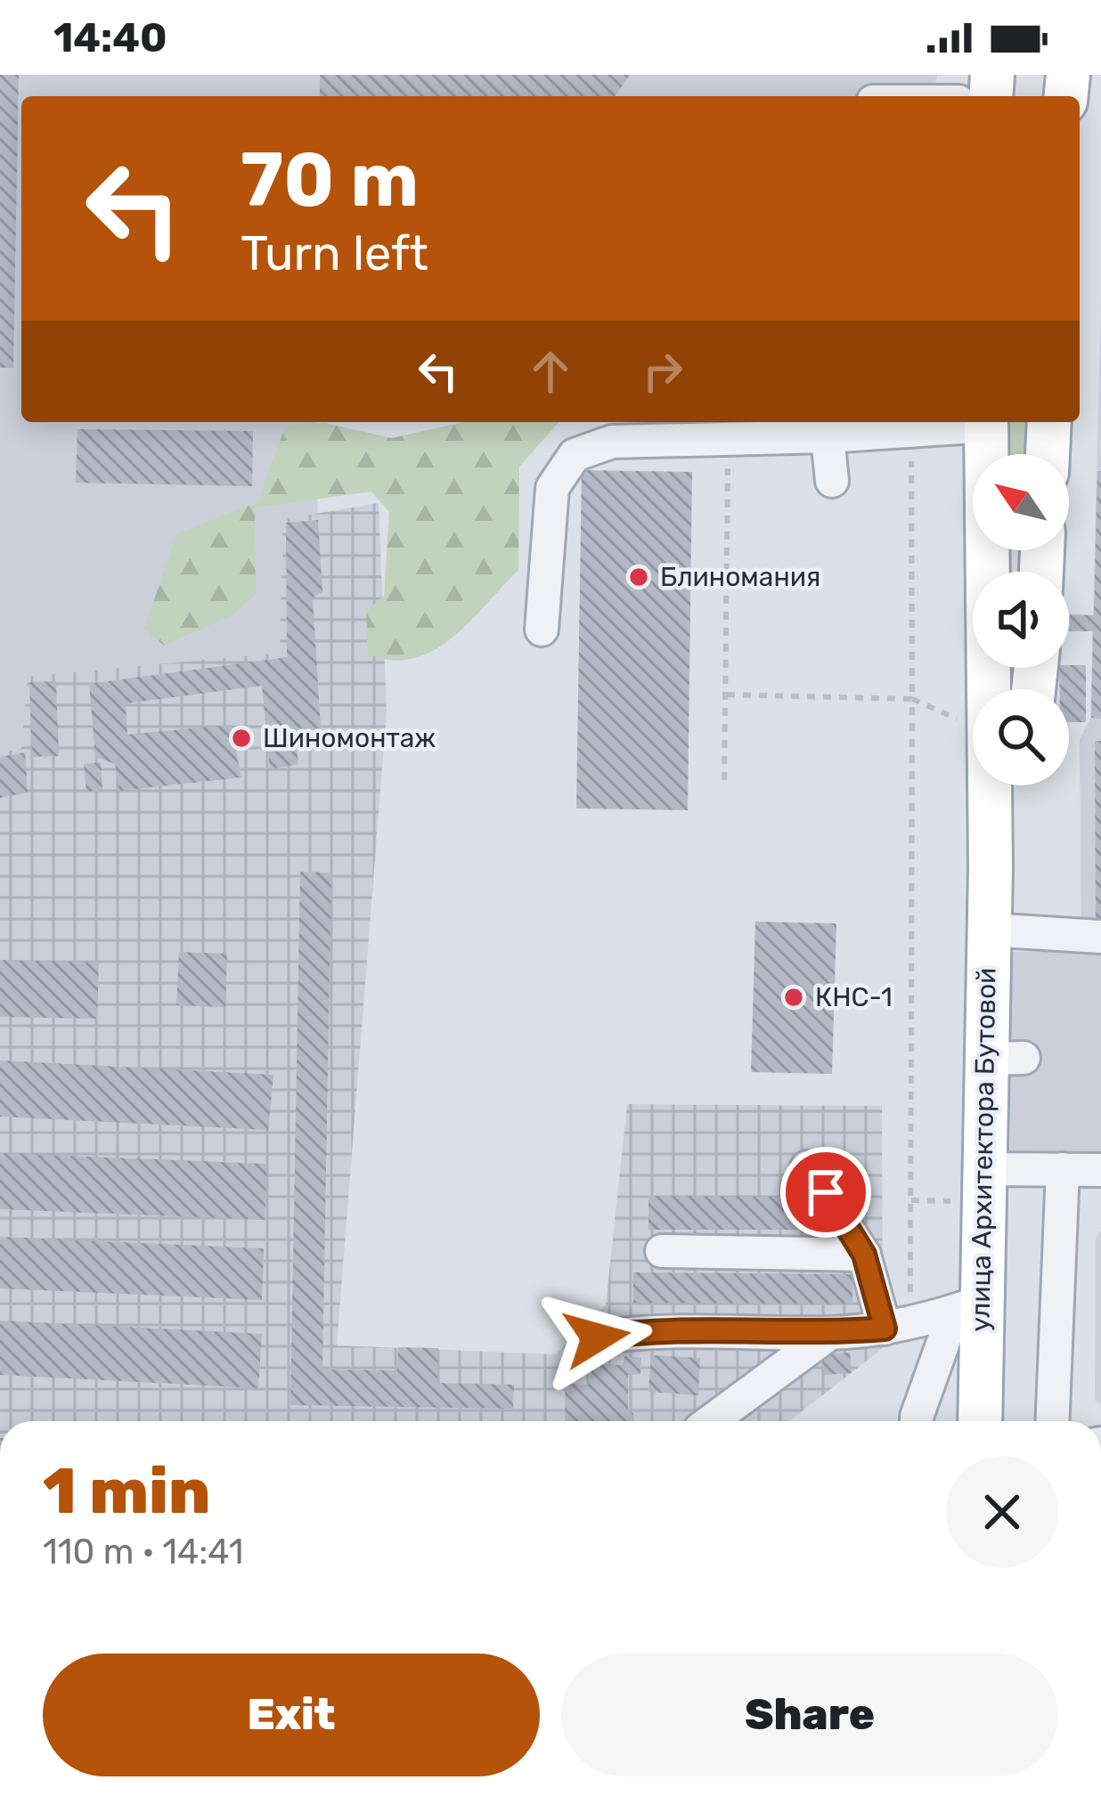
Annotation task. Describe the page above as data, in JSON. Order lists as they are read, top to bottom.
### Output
{
  "streets": {
    "main road": ["улица Архитектора Бутовой"]
  },
  "places": ["Блиномания", "Шиномонтаж", "КНС-1"],
  "north": "top left",
  "page": {
    "status": "14:40",
    "turn": ["70 m", "Turn left"],
    "heading": ["1 min", "110 m · 14:41"],
    "buttons": ["Exit", "Share"]
  }
}
